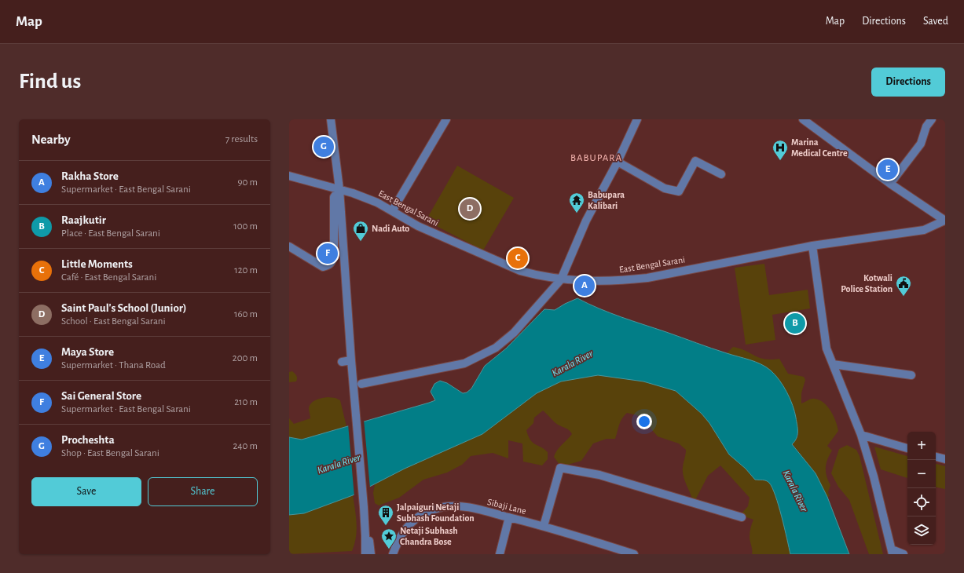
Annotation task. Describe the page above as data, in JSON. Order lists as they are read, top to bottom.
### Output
{
  "streets": {
    "street": ["East Bengal Sarani", "Sibaji Lane"]
  },
  "districts": ["BABUPARA"],
  "water": ["Karala River"],
  "places": {
    "hospital": ["Marina Medical Centre"],
    "temple": ["Babupara Kalibari"],
    "shop": ["Nadi Auto"],
    "public building": ["Kotwali Police Station"],
    "building": ["Jalpaiguri Netaji Subhash Foundation"],
    "place": ["Netaji Subhash Chandra Bose"]
  },
  "page": {
    "header": "Map",
    "nav": ["Map", "Directions", "Saved"],
    "buttons": [
      "Directions",
      ["Save", "Share"]
    ],
    "title": "Find us",
    "heading": ["Nearby", "7 results"],
    "pins": [
      "G",
      "E",
      "D",
      "F",
      "C",
      "A",
      "B"
    ],
    "list": [
      {
        "mark": "A",
        "name": "Rakha Store",
        "note": "Supermarket · East Bengal Sarani",
        "value": "90 m"
      },
      {
        "mark": "B",
        "name": "Raajkutir",
        "note": "Place · East Bengal Sarani",
        "value": "100 m"
      },
      {
        "mark": "C",
        "name": "Little Moments",
        "note": "Café · East Bengal Sarani",
        "value": "120 m"
      },
      {
        "mark": "D",
        "name": "Saint Paul's School (Junior)",
        "note": "School · East Bengal Sarani",
        "value": "160 m"
      },
      {
        "mark": "E",
        "name": "Maya Store",
        "note": "Supermarket · Thana Road",
        "value": "200 m"
      },
      {
        "mark": "F",
        "name": "Sai General Store",
        "note": "Supermarket · East Bengal Sarani",
        "value": "210 m"
      },
      {
        "mark": "G",
        "name": "Procheshta",
        "note": "Shop · East Bengal Sarani",
        "value": "240 m"
      }
    ],
    "map_buttons": ["+", "−"]
  }
}
